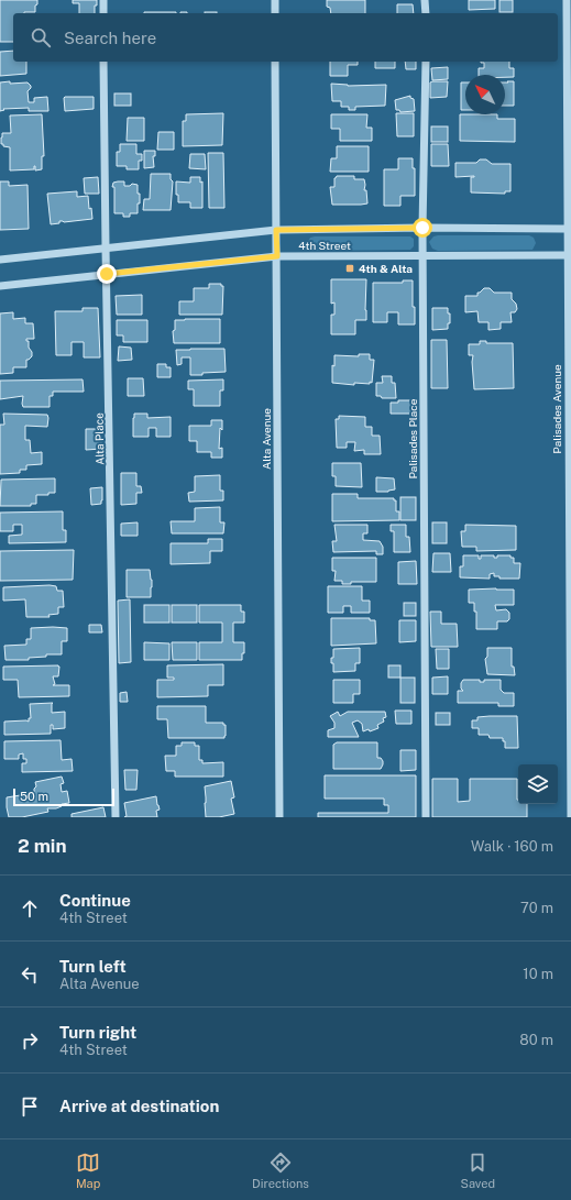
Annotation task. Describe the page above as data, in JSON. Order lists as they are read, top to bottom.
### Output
{
  "streets": {
    "street": [
      "4th Street",
      "Palisades Avenue",
      "Alta Place",
      "Alta Avenue",
      "Palisades Place"
    ]
  },
  "crossings": [
    ["4th Street", "Palisades Avenue"],
    ["4th Street", "Alta Place"],
    ["4th Street", "Alta Avenue"],
    ["4th Street", "Palisades Place"]
  ],
  "places": {
    "transit": ["4th & Alta"]
  },
  "scale_bar": "50 m",
  "north": "top left",
  "page": {
    "search": "Search here",
    "scale": "50 m",
    "heading": ["2 min", "Walk · 160 m"],
    "list": [
      ["Continue", "4th Street", "70 m"],
      ["Turn left", "Alta Avenue", "10 m"],
      ["Turn right", "4th Street", "80 m"],
      "Arrive at destination"
    ],
    "nav": ["Map", "Directions", "Saved"]
  }
}
